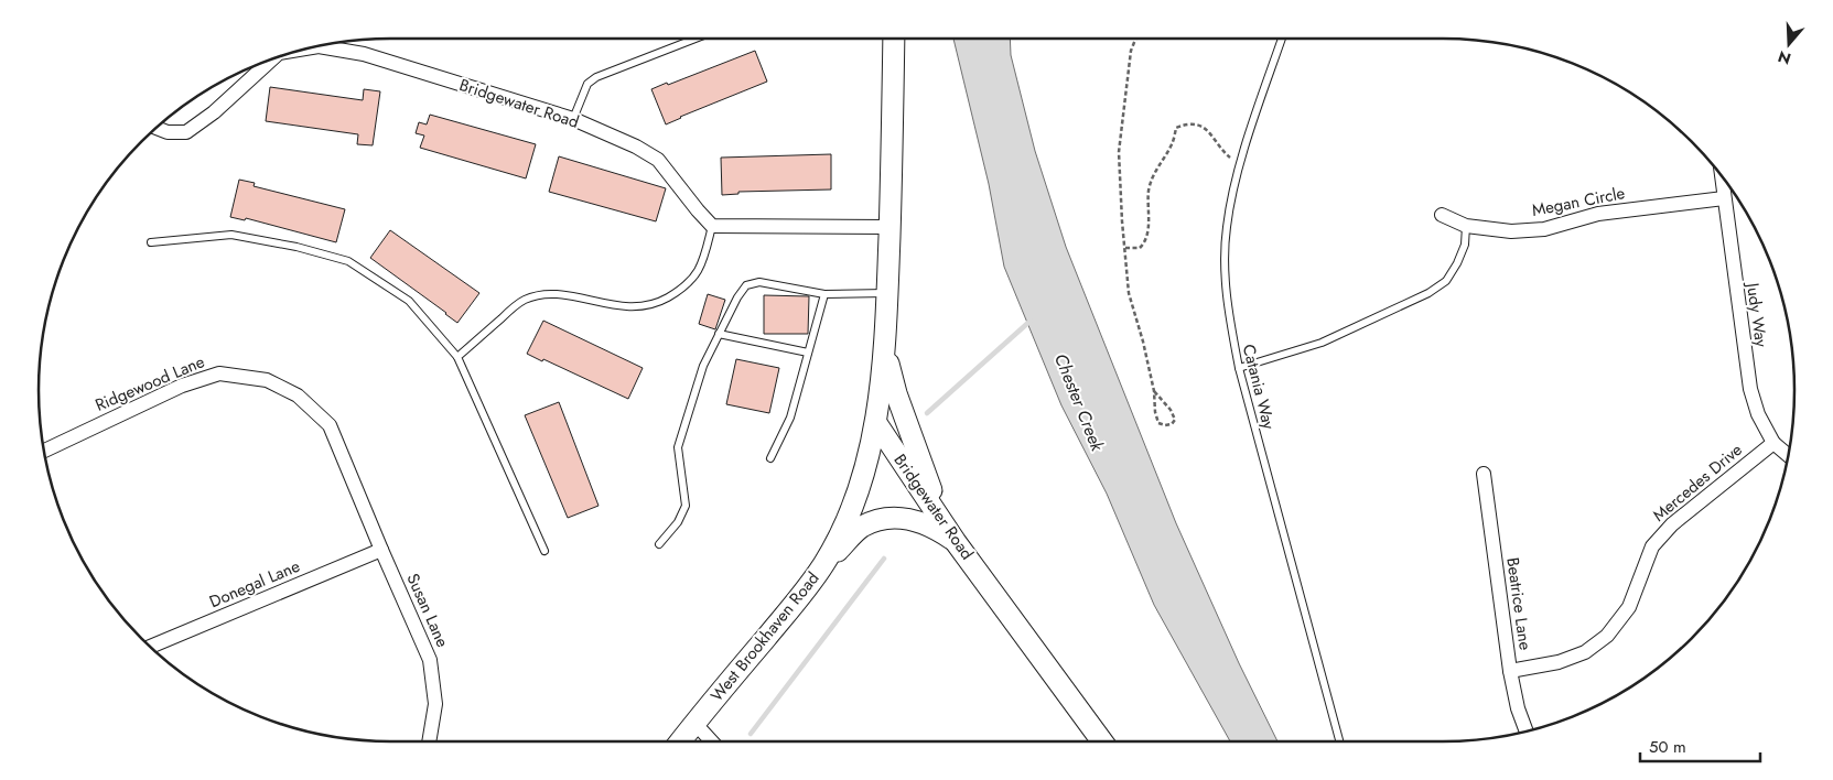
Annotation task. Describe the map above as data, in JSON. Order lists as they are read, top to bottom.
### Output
{
  "streets": {
    "street": [
      "Bridgewater Road",
      "Megan Circle",
      "Judy Way",
      "Ridgewood Lane",
      "Mercedes Drive",
      "Donegal Lane",
      "Beatrice Lane",
      "Susan Lane",
      "West Brookhaven Road"
    ],
    "lane": ["Catania Way"]
  },
  "crossings": [
    ["Bridgewater Road", "West Brookhaven Road"],
    ["Megan Circle", "Judy Way"],
    ["Judy Way", "Mercedes Drive"],
    ["Ridgewood Lane", "Donegal Lane"],
    ["Ridgewood Lane", "Susan Lane"],
    ["Mercedes Drive", "Beatrice Lane"],
    ["Donegal Lane", "Susan Lane"]
  ],
  "water": ["Chester Creek"],
  "scale_bar": "50 m",
  "north": "bottom"
}
